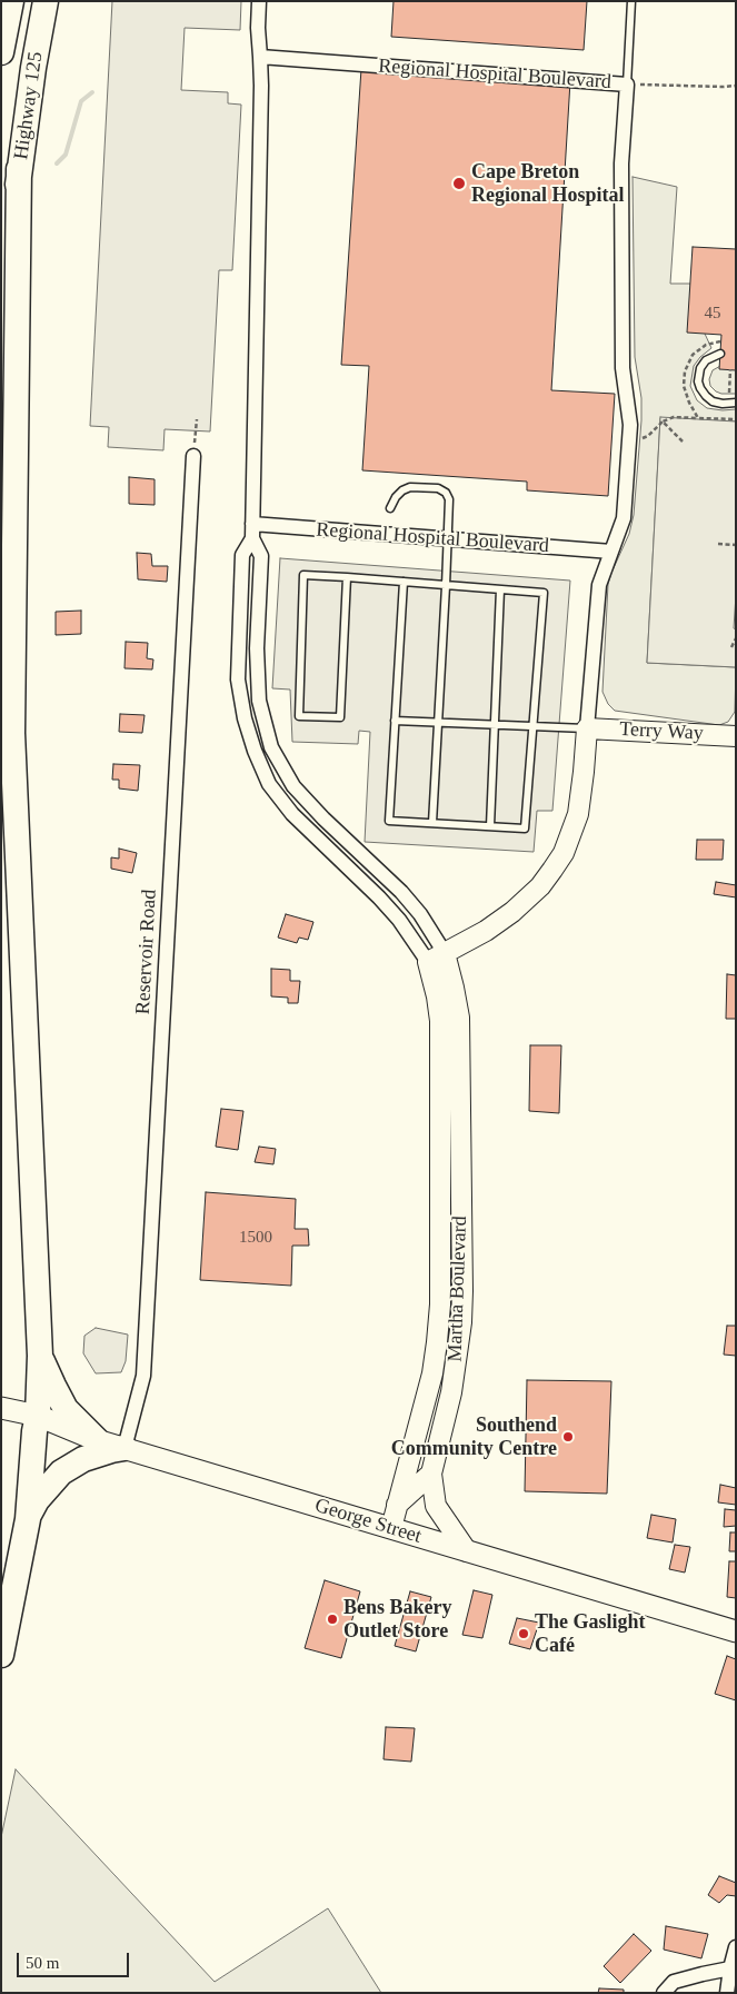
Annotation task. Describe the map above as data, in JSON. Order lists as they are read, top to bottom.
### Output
{
  "streets": {
    "highway": ["Highway 125"],
    "main road": ["George Street"],
    "street": [
      "Regional Hospital Boulevard",
      "Terry Way",
      "Reservoir Road",
      "Martha Boulevard"
    ]
  },
  "crossings": [
    ["Regional Hospital Boulevard", "Terry Way"],
    ["Reservoir Road", "George Street"]
  ],
  "places": [
    "Cape Breton Regional Hospital",
    "Southend Community Centre",
    "Bens Bakery Outlet Store",
    "The Gaslight Café"
  ],
  "house_numbers": ["45", "1500"],
  "scale_bar": "50 m"
}
